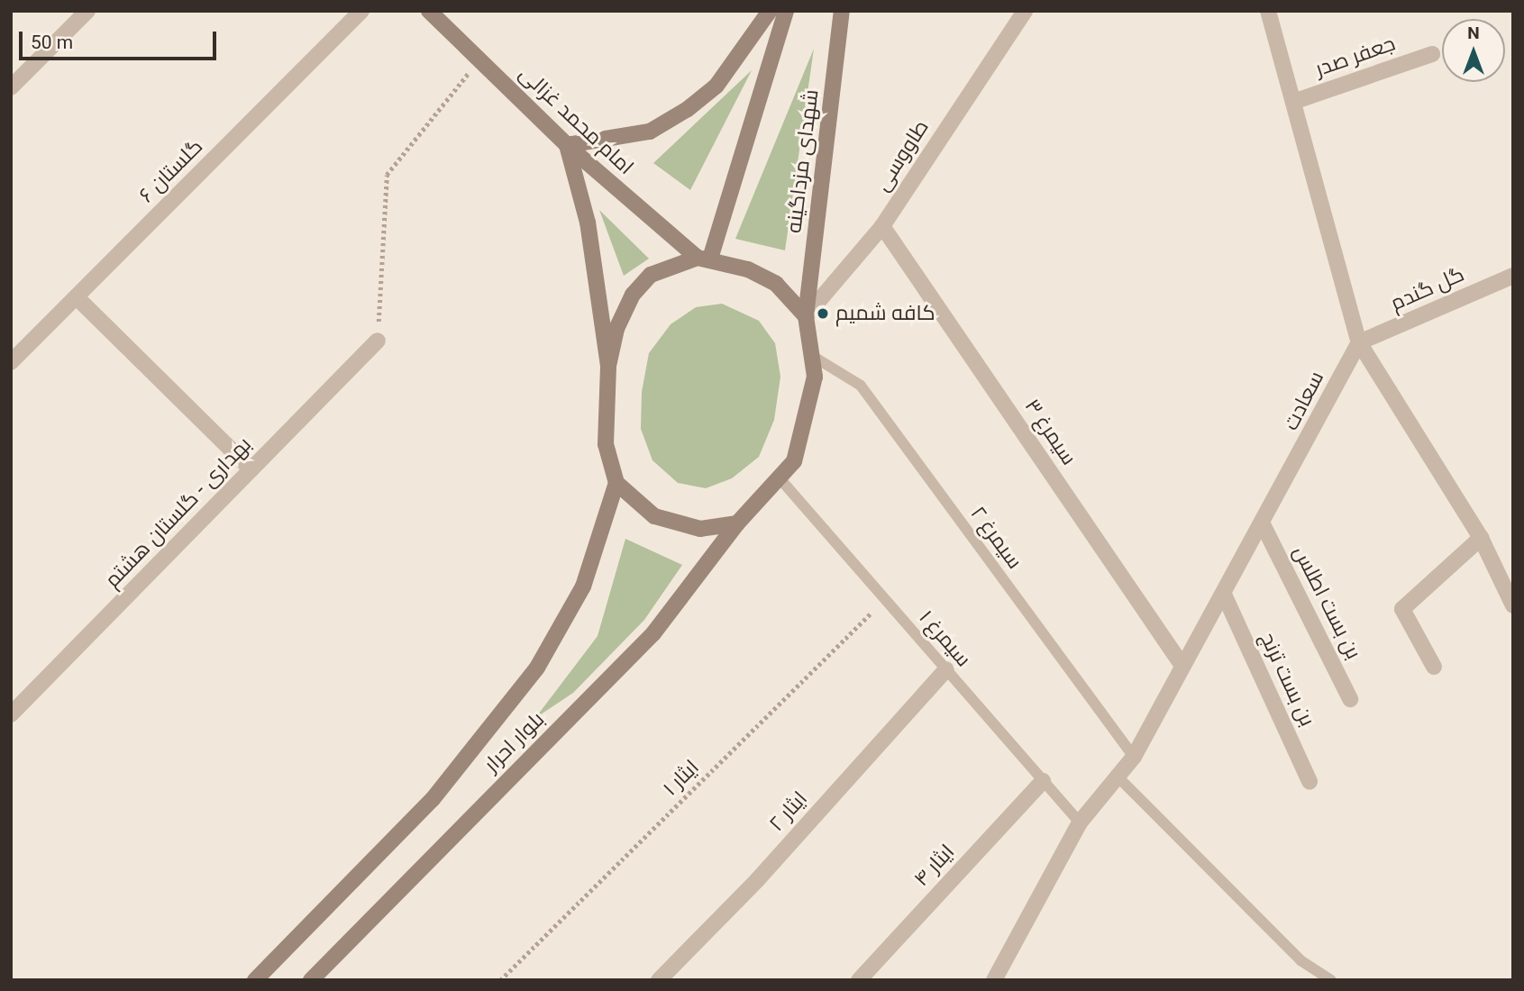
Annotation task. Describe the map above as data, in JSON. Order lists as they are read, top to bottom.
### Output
{
  "streets": {
    "street": [
      "جعفر صدر",
      "امام محمد غزالی",
      "طاووسی",
      "شهدای مزداگینه",
      "گلستان ۶",
      "گل گندم",
      "سعادت",
      "سیمرغ ۳",
      "بهداری - گلستان هشتم",
      "بن بست اطلس",
      "بن بست ترنج",
      "بلوار احرار",
      "ایثار ۲",
      "ایثار ۴"
    ],
    "lane": ["سیمرغ ۲", "سیمرغ ۱"],
    "path": ["ایثار ۱"]
  },
  "crossings": [
    ["امام محمد غزالی", "طاووسی"],
    ["امام محمد غزالی", "شهدای مزداگینه"],
    ["امام محمد غزالی", "بلوار احرار"],
    ["طاووسی", "شهدای مزداگینه"],
    ["طاووسی", "سیمرغ ۳"],
    ["طاووسی", "بلوار احرار"],
    ["شهدای مزداگینه", "بلوار احرار"],
    ["گل گندم", "سعادت"],
    ["سعادت", "سیمرغ ۳"],
    ["سعادت", "سیمرغ ۲"],
    ["سعادت", "بن بست اطلس"],
    ["سعادت", "سیمرغ ۱"],
    ["سعادت", "بن بست ترنج"],
    ["سیمرغ ۲", "بلوار احرار"],
    ["سیمرغ ۱", "بلوار احرار"],
    ["سیمرغ ۱", "ایثار ۱"],
    ["سیمرغ ۱", "ایثار ۲"],
    ["سیمرغ ۱", "ایثار ۴"]
  ],
  "places": ["کافه شمیم"],
  "scale_bar": "50 m",
  "north": "top"
}
